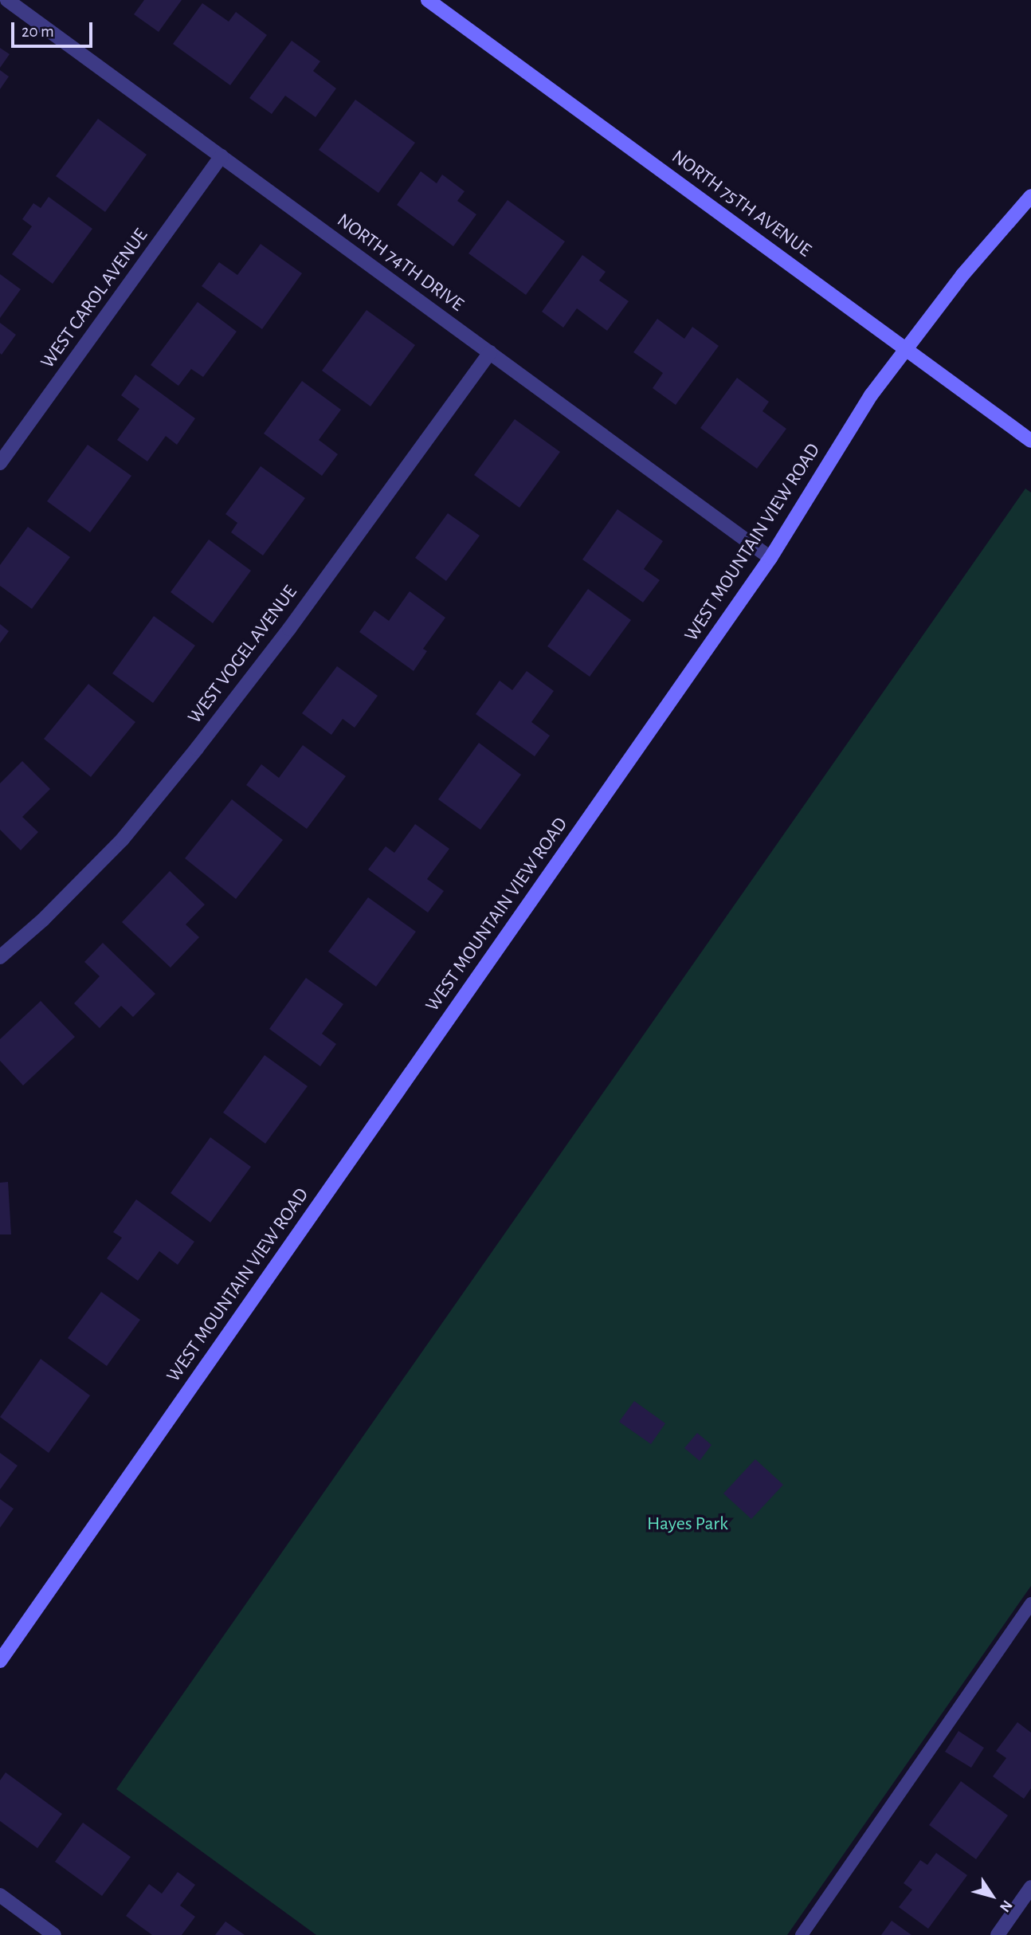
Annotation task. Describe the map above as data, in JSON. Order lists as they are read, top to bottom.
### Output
{
  "streets": {
    "street": [
      "NORTH 75TH AVENUE",
      "NORTH 74TH DRIVE",
      "WEST CAROL AVENUE",
      "WEST MOUNTAIN VIEW ROAD",
      "WEST VOGEL AVENUE"
    ]
  },
  "crossings": [
    ["NORTH 75TH AVENUE", "WEST MOUNTAIN VIEW ROAD"],
    ["NORTH 74TH DRIVE", "WEST CAROL AVENUE"],
    ["NORTH 74TH DRIVE", "WEST MOUNTAIN VIEW ROAD"],
    ["NORTH 74TH DRIVE", "WEST VOGEL AVENUE"]
  ],
  "parks": ["Hayes Park"],
  "scale_bar": "20 m",
  "north": "bottom right"
}
